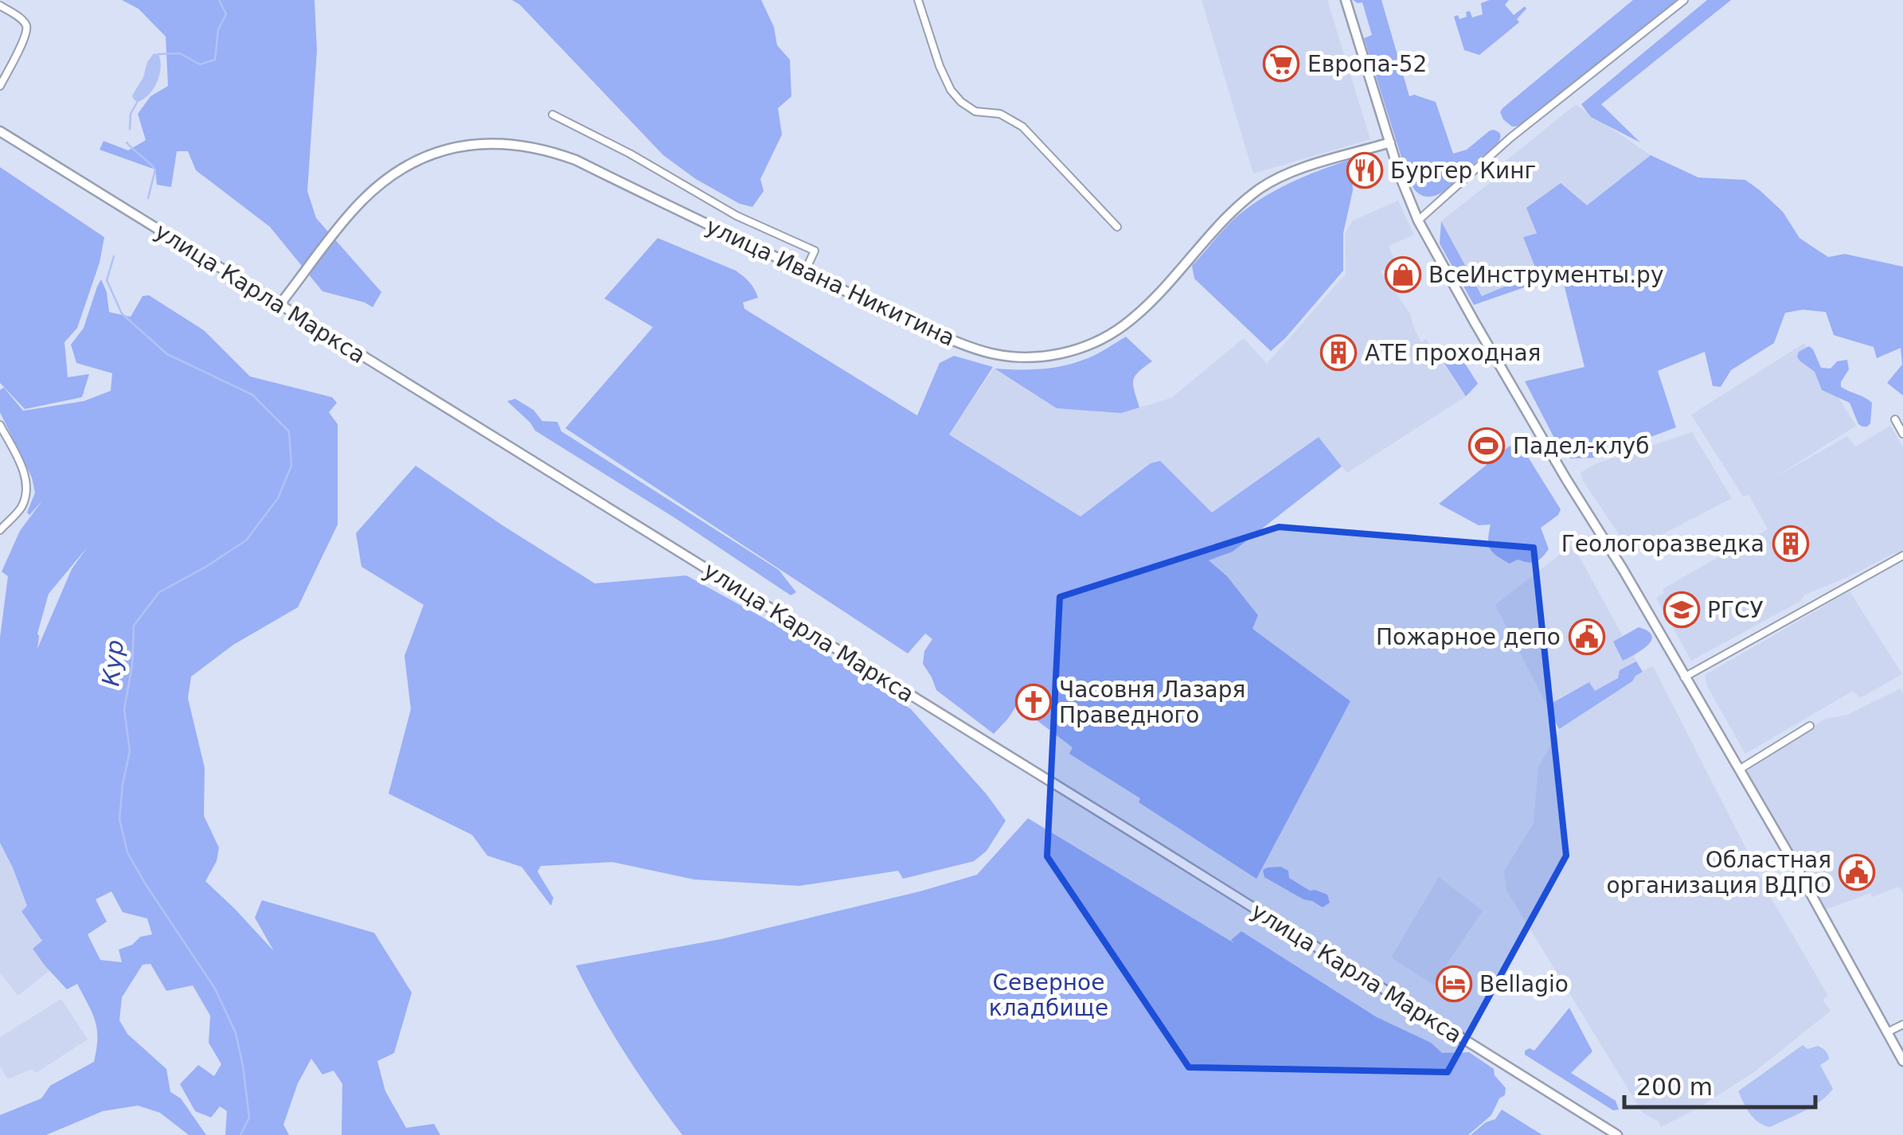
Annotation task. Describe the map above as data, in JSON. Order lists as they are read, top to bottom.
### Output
{
  "streets": {
    "main road": ["улица Ивана Никитина", "улица Карла Маркса"]
  },
  "crossings": [
    ["улица Ивана Никитина", "улица Карла Маркса"]
  ],
  "water": ["Кур"],
  "parks": ["Северное кладбище"],
  "places": {
    "supermarket": ["Европа-52"],
    "restaurant": ["Бургер Кинг"],
    "shop": ["ВсеИнструменты.ру"],
    "building": ["АТЕ проходная", "Геологоразведка"],
    "sports": ["Падел-клуб"],
    "school or university": ["РГСУ"],
    "public building": ["Пожарное депо", "Областная организация ВДПО"],
    "church": ["Часовня Лазаря Праведного"],
    "hotel": ["Bellagio"]
  },
  "scale_bar": "200 m"
}
